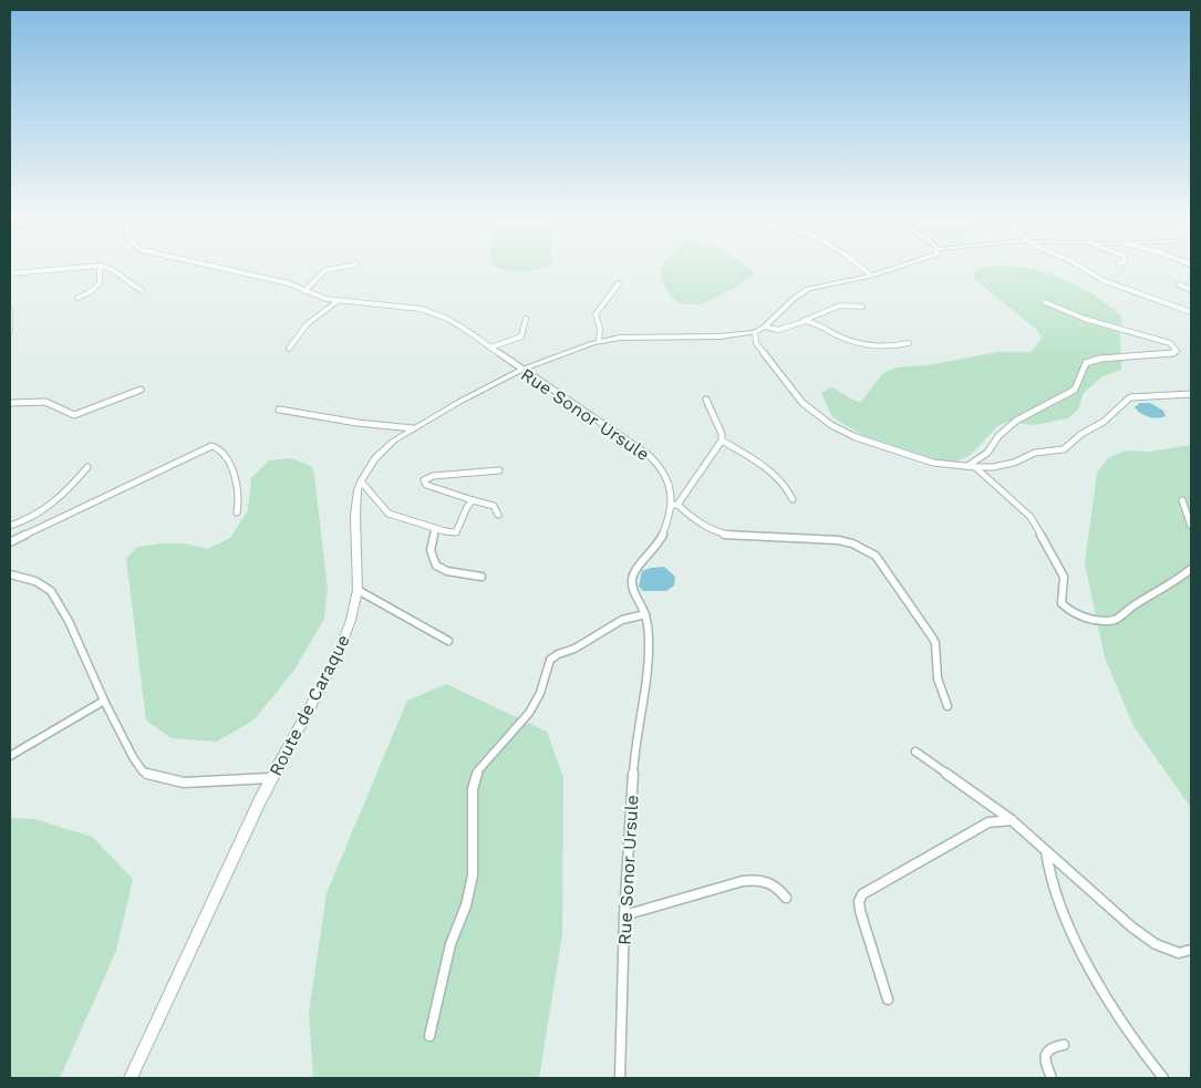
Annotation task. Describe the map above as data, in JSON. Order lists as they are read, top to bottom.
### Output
{
  "streets": {
    "street": ["Rue Sonor Ursule", "Route de Caraque"]
  },
  "crossings": [
    ["Rue Sonor Ursule", "Route de Caraque"]
  ]
}
